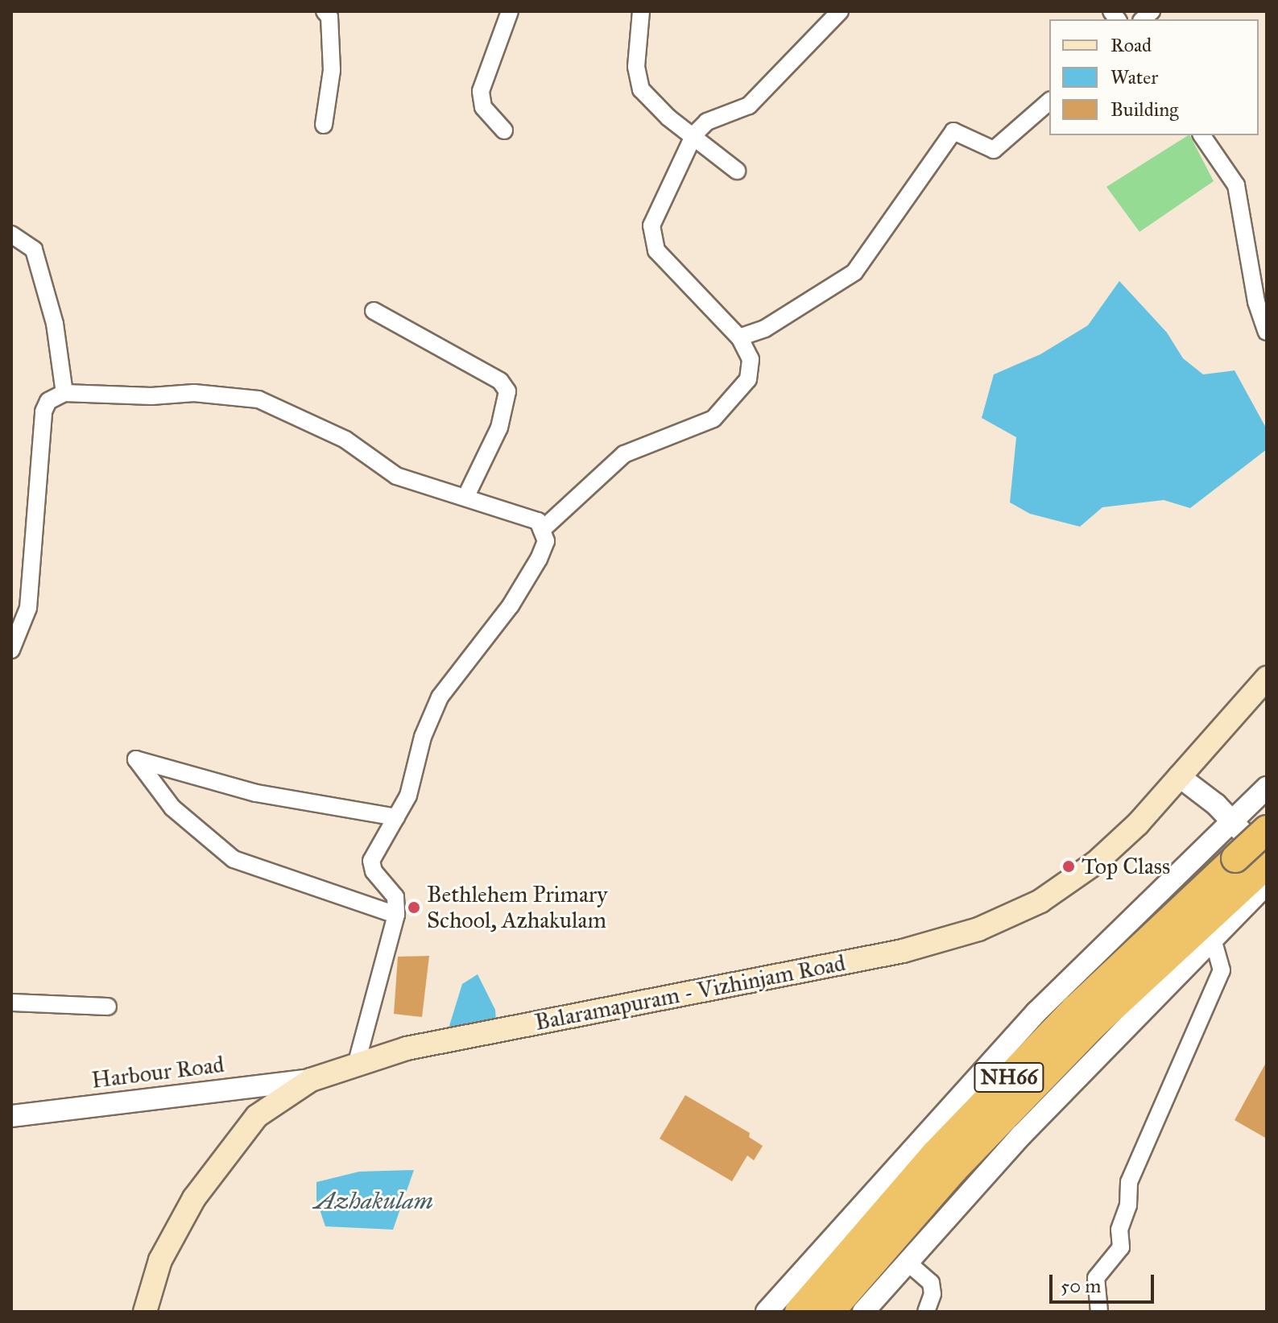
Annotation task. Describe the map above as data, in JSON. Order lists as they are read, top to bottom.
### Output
{
  "streets": {
    "highway": ["NH66"],
    "main road": ["Balaramapuram - Vizhinjam Road"],
    "street": ["Harbour Road"]
  },
  "crossings": [
    ["Balaramapuram - Vizhinjam Road", "Harbour Road"]
  ],
  "water": ["Azhakulam"],
  "places": ["Top Class", "Bethlehem Primary School, Azhakulam"],
  "legend": ["Road", "Water", "Building"],
  "scale_bar": "50 m"
}
